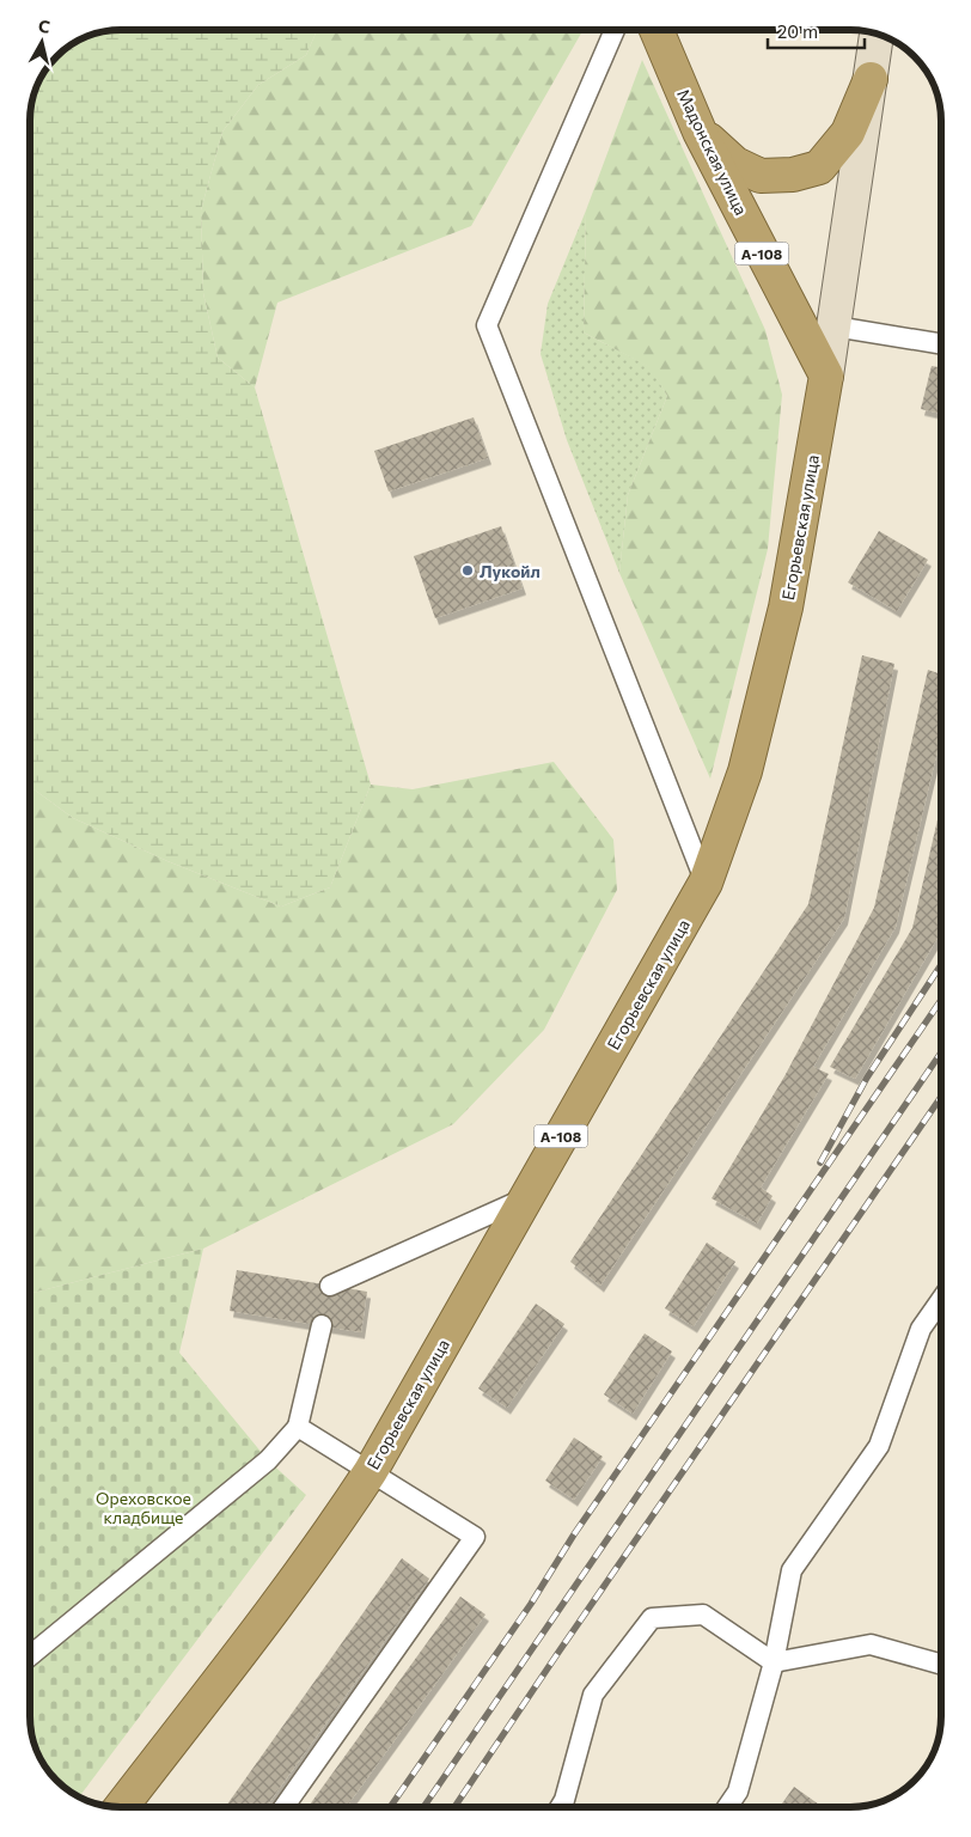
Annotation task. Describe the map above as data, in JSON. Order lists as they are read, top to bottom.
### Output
{
  "streets": {
    "highway": ["Мадонская улица", "А-108", "Егорьевская улица"]
  },
  "crossings": [
    ["Мадонская улица", "Егорьевская улица"]
  ],
  "parks": ["Ореховское кладбище"],
  "places": ["Лукойл"],
  "scale_bar": "20 m",
  "north": "top"
}
